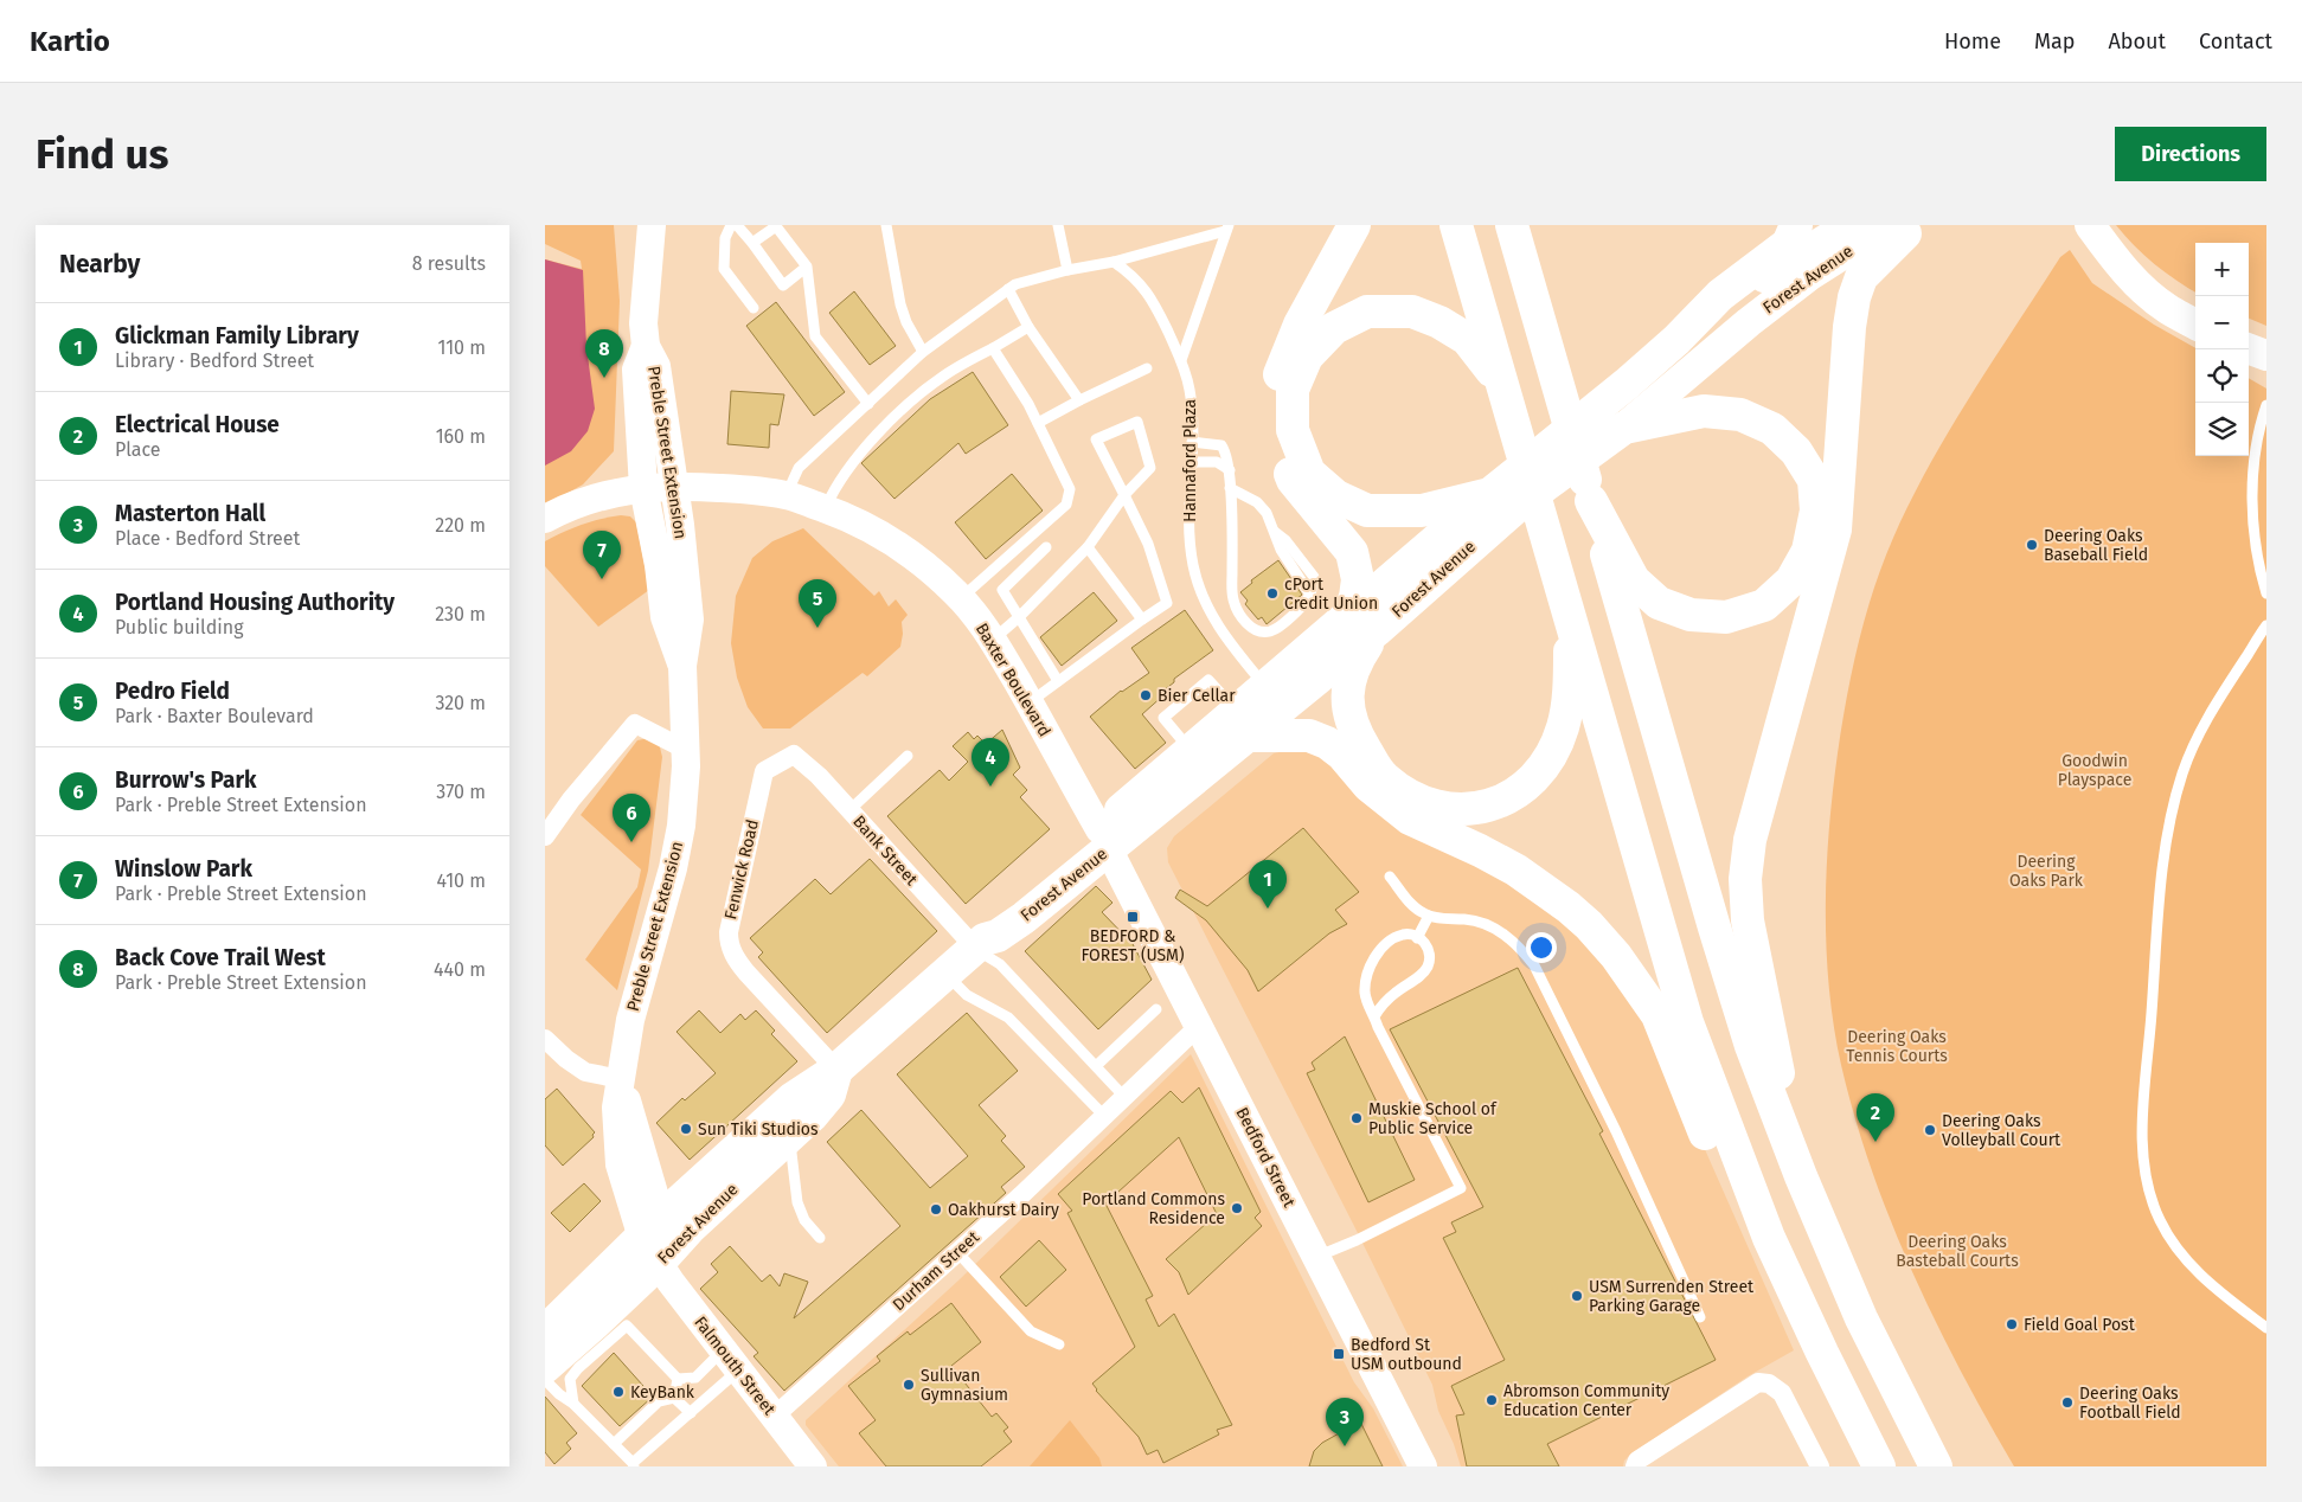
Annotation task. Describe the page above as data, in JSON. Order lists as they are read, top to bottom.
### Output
{
  "streets": {
    "highway": ["Forest Avenue"],
    "main road": [
      "Preble Street Extension",
      "Baxter Boulevard",
      "Bedford Street",
      "Falmouth Street"
    ],
    "street": ["Bank Street", "Fenwick Road", "Durham Street"],
    "lane": ["Hannaford Plaza"]
  },
  "crossings": [
    ["Forest Avenue", "Preble Street Extension"],
    ["Forest Avenue", "Hannaford Plaza"],
    ["Forest Avenue", "Baxter Boulevard"],
    ["Forest Avenue", "Bank Street"],
    ["Forest Avenue", "Fenwick Road"],
    ["Forest Avenue", "Bedford Street"],
    ["Forest Avenue", "Falmouth Street"],
    ["Preble Street Extension", "Baxter Boulevard"],
    ["Preble Street Extension", "Falmouth Street"],
    ["Baxter Boulevard", "Bedford Street"],
    ["Bank Street", "Fenwick Road"],
    ["Bedford Street", "Durham Street"],
    ["Durham Street", "Falmouth Street"]
  ],
  "parks": [
    "Goodwin Playspace",
    "Deering Oaks Park",
    "Deering Oaks Tennis Courts",
    "Deering Oaks Basteball Courts"
  ],
  "places": {
    "other": [
      "Deering Oaks Baseball Field",
      "cPort Credit Union",
      "Bier Cellar",
      "Muskie School of Public Service",
      "Sun Tiki Studios",
      "Deering Oaks Volleyball Court",
      "Portland Commons Residence",
      "Oakhurst Dairy",
      "USM Surrenden Street Parking Garage",
      "Field Goal Post",
      "Sullivan Gymnasium",
      "KeyBank",
      "Abromson Community Education Center",
      "Deering Oaks Football Field"
    ],
    "transit": ["BEDFORD & FOREST (USM)", "Bedford St USM outbound"]
  },
  "page": {
    "header": "Kartio",
    "nav": [
      "Home",
      "Map",
      "About",
      "Contact"
    ],
    "buttons": "Directions",
    "title": "Find us",
    "heading": ["Nearby", "8 results"],
    "map_buttons": ["+", "−"],
    "list": [
      {
        "mark": "1",
        "name": "Glickman Family Library",
        "note": "Library · Bedford Street",
        "value": "110 m"
      },
      {
        "mark": "2",
        "name": "Electrical House",
        "note": "Place",
        "value": "160 m"
      },
      {
        "mark": "3",
        "name": "Masterton Hall",
        "note": "Place · Bedford Street",
        "value": "220 m"
      },
      {
        "mark": "4",
        "name": "Portland Housing Authority",
        "note": "Public building",
        "value": "230 m"
      },
      {
        "mark": "5",
        "name": "Pedro Field",
        "note": "Park · Baxter Boulevard",
        "value": "320 m"
      },
      {
        "mark": "6",
        "name": "Burrow's Park",
        "note": "Park · Preble Street Extension",
        "value": "370 m"
      },
      {
        "mark": "7",
        "name": "Winslow Park",
        "note": "Park · Preble Street Extension",
        "value": "410 m"
      },
      {
        "mark": "8",
        "name": "Back Cove Trail West",
        "note": "Park · Preble Street Extension",
        "value": "440 m"
      }
    ],
    "pins": [
      "8",
      "7",
      "5",
      "4",
      "6",
      "1",
      "2",
      "3"
    ]
  }
}
